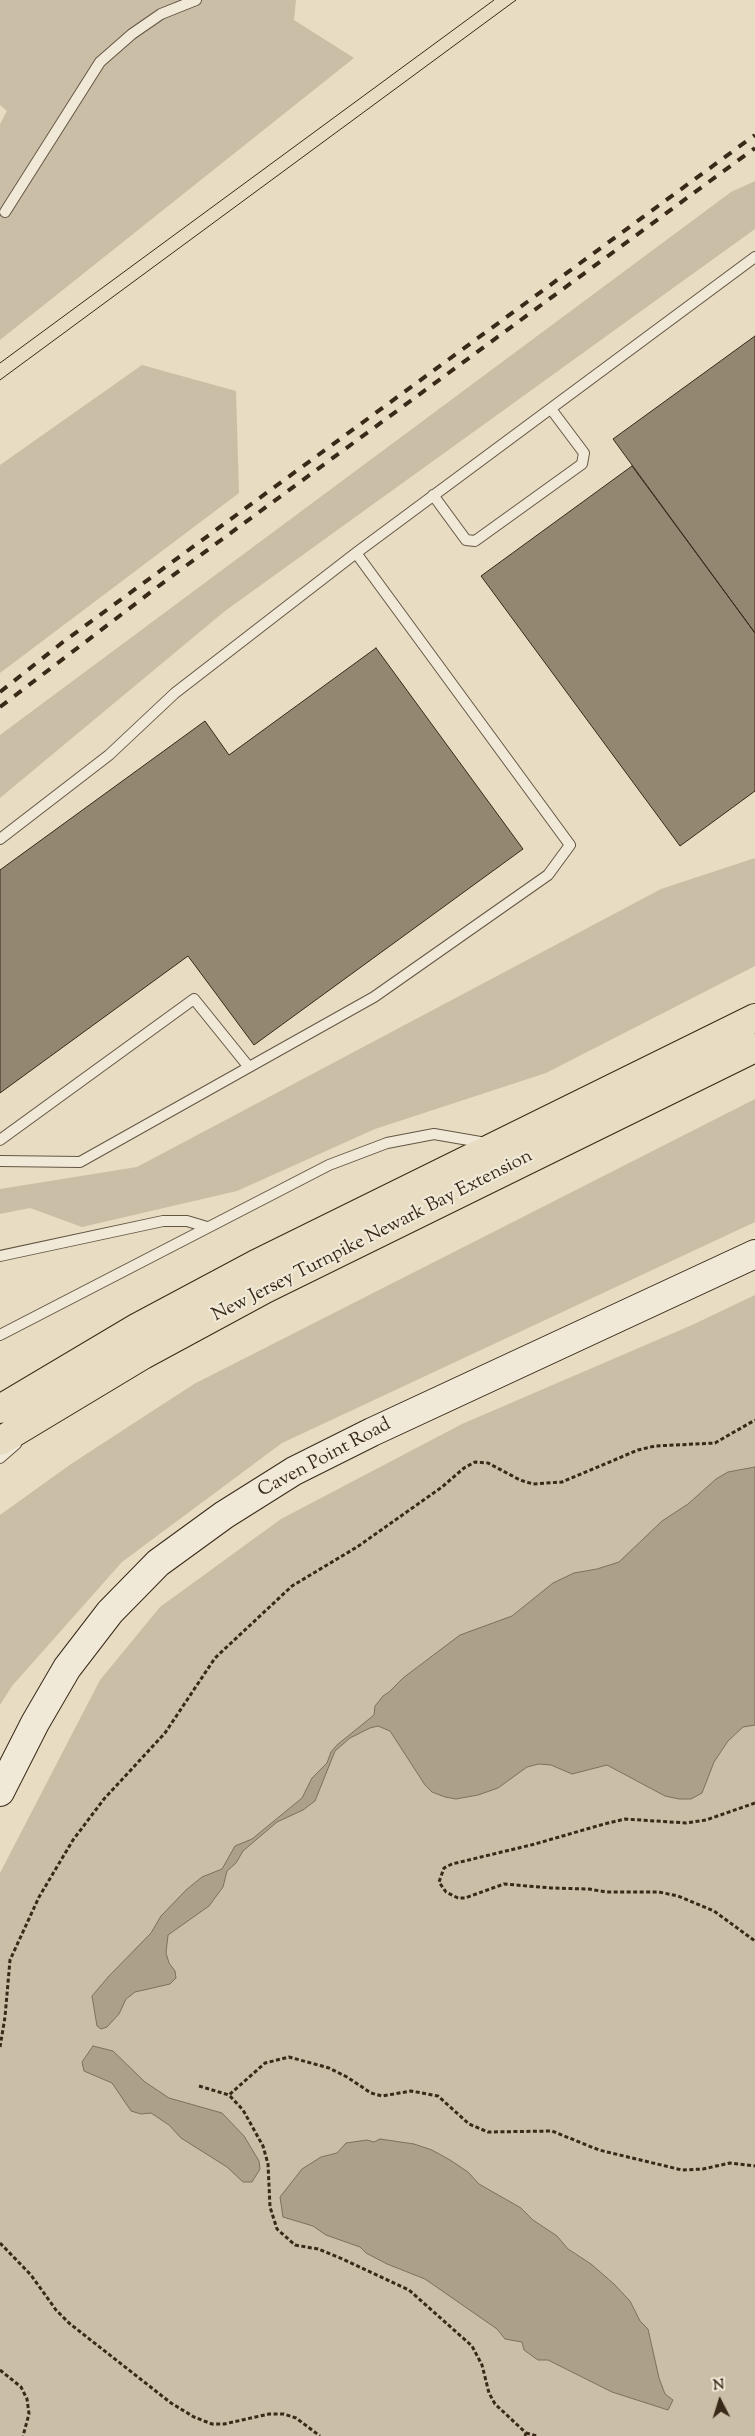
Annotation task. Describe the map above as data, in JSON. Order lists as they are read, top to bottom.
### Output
{
  "streets": {
    "highway": ["New Jersey Turnpike Newark Bay Extension"],
    "street": ["Caven Point Road"]
  },
  "north": "top"
}
